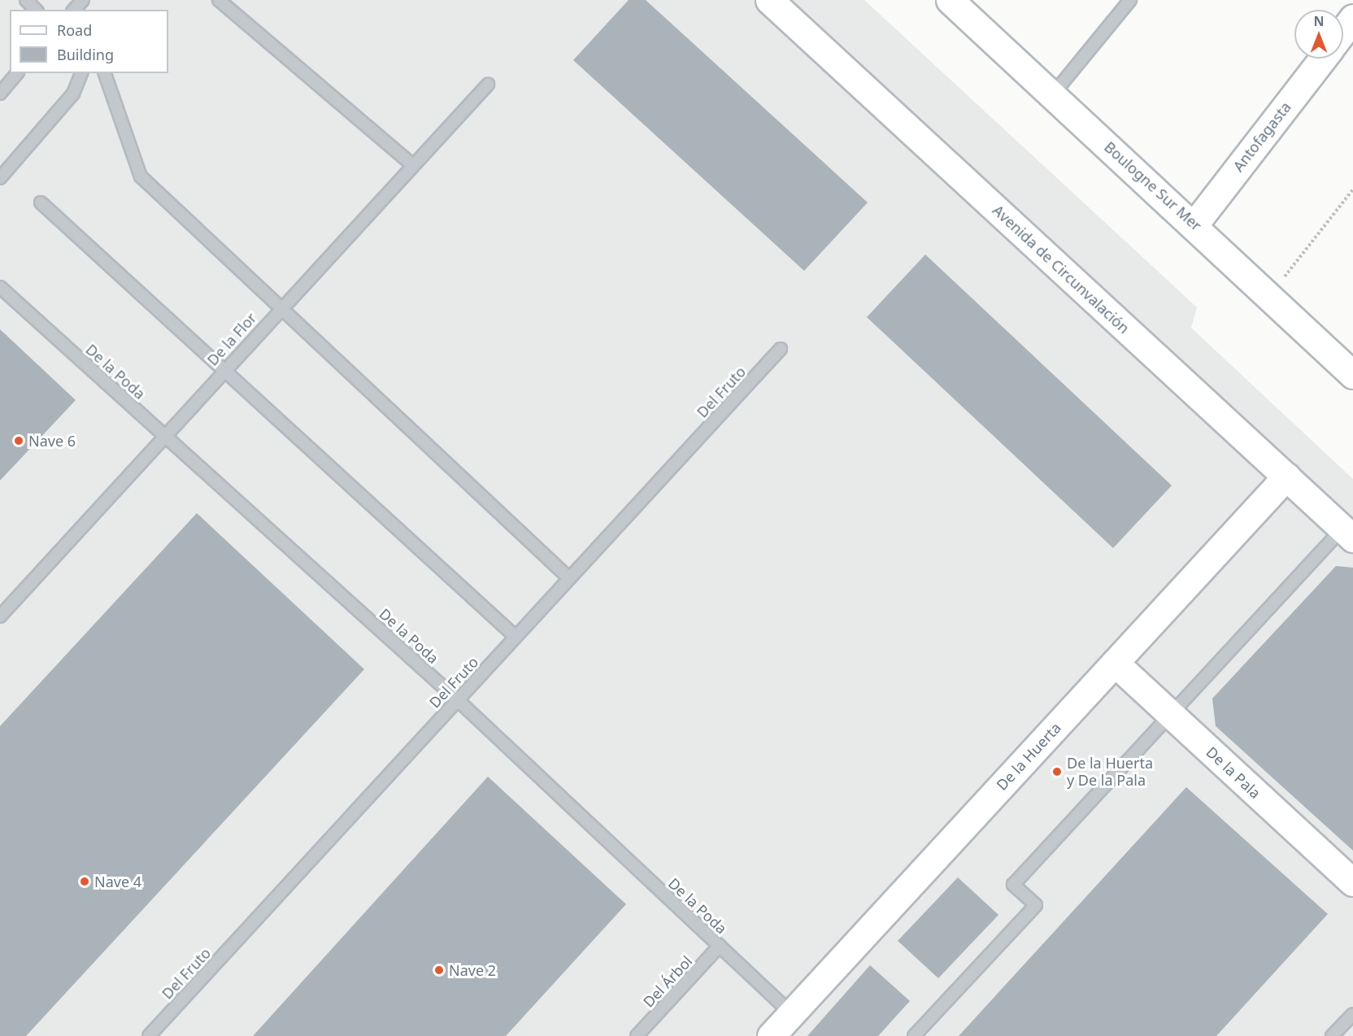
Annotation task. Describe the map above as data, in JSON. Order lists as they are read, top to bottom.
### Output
{
  "streets": {
    "street": [
      "Antofagasta",
      "Boulogne Sur Mer",
      "Avenida de Circunvalación",
      "De la Huerta",
      "De la Pala"
    ],
    "lane": [
      "De la Flor",
      "De la Poda",
      "Del Fruto",
      "Del Árbol"
    ]
  },
  "crossings": [
    ["Antofagasta", "Boulogne Sur Mer"],
    ["Avenida de Circunvalación", "De la Huerta"],
    ["De la Flor", "De la Poda"],
    ["De la Poda", "Del Fruto"],
    ["De la Poda", "De la Huerta"],
    ["De la Poda", "Del Árbol"],
    ["De la Huerta", "De la Pala"]
  ],
  "places": [
    "Nave 6",
    "De la Huerta y De la Pala",
    "Nave 4",
    "Nave 2"
  ],
  "legend": ["Road", "Building"],
  "north": "top"
}
